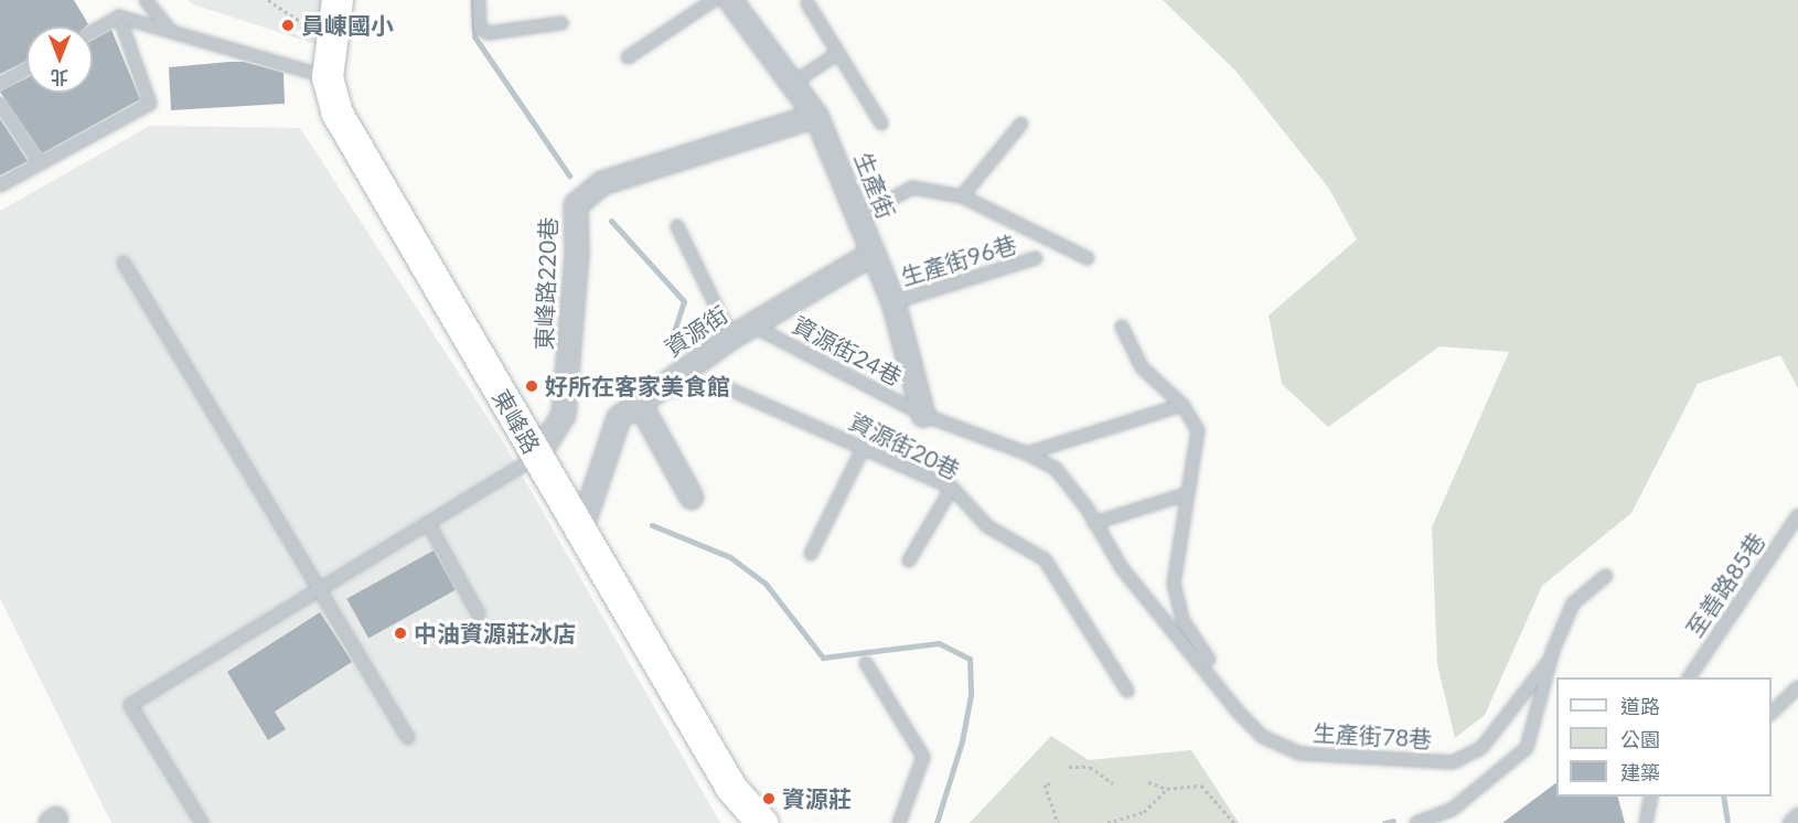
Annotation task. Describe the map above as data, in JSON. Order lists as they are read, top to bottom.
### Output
{
  "streets": {
    "main road": ["東峰路"],
    "street": ["生產街", "東峰路220巷", "資源街"],
    "lane": [
      "生產街96巷",
      "資源街24巷",
      "資源街20巷",
      "至善路85巷",
      "生產街78巷"
    ]
  },
  "crossings": [
    ["生產街", "生產街96巷"],
    ["生產街", "東峰路220巷"],
    ["生產街", "資源街"],
    ["生產街", "資源街24巷"],
    ["生產街", "生產街78巷"],
    ["東峰路220巷", "東峰路"],
    ["資源街", "資源街24巷"],
    ["資源街", "東峰路"],
    ["資源街", "資源街20巷"],
    ["資源街24巷", "生產街78巷"]
  ],
  "places": [
    "員崠國小",
    "好所在客家美食館",
    "中油資源莊冰店",
    "資源莊"
  ],
  "legend": ["道路", "公園", "建築"],
  "north": "bottom"
}
